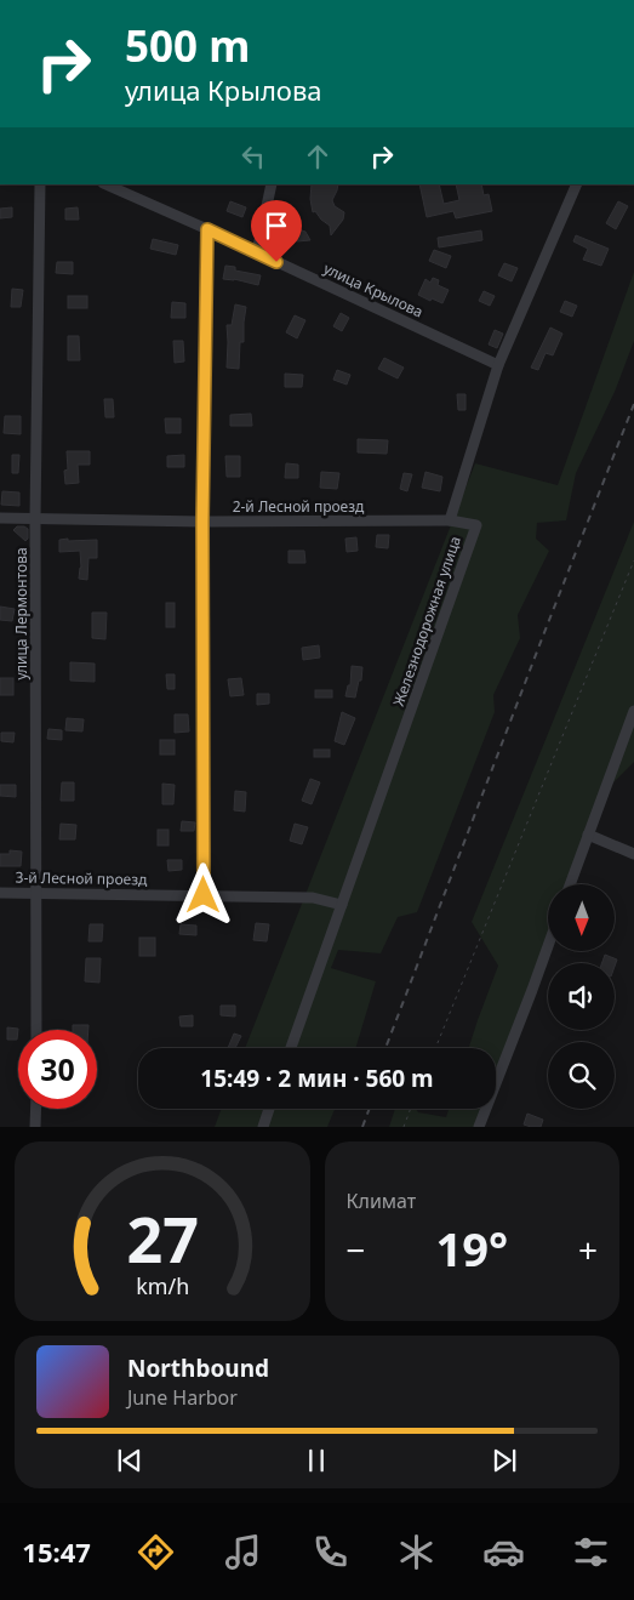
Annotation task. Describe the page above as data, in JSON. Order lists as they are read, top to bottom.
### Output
{
  "streets": {
    "street": [
      "улица Крылова",
      "2-й Лесной проезд",
      "улица Лермонтова",
      "Железнодорожная улица",
      "3-й Лесной проезд"
    ]
  },
  "crossings": [
    ["улица Крылова", "Железнодорожная улица"],
    ["2-й Лесной проезд", "улица Лермонтова"],
    ["2-й Лесной проезд", "Железнодорожная улица"],
    ["улица Лермонтова", "3-й Лесной проезд"],
    ["Железнодорожная улица", "3-й Лесной проезд"]
  ],
  "north": "bottom",
  "page": {
    "turn": ["500 m", "улица Крылова"],
    "limit": "30",
    "trip": "15:49 · 2 мин · 560 m",
    "tile": "Климат",
    "heat": ["−", "19°", "+"],
    "song": ["Northbound", "June Harbor"],
    "tabs": "15:47",
    "gauge": ["27", "km/h"]
  }
}
